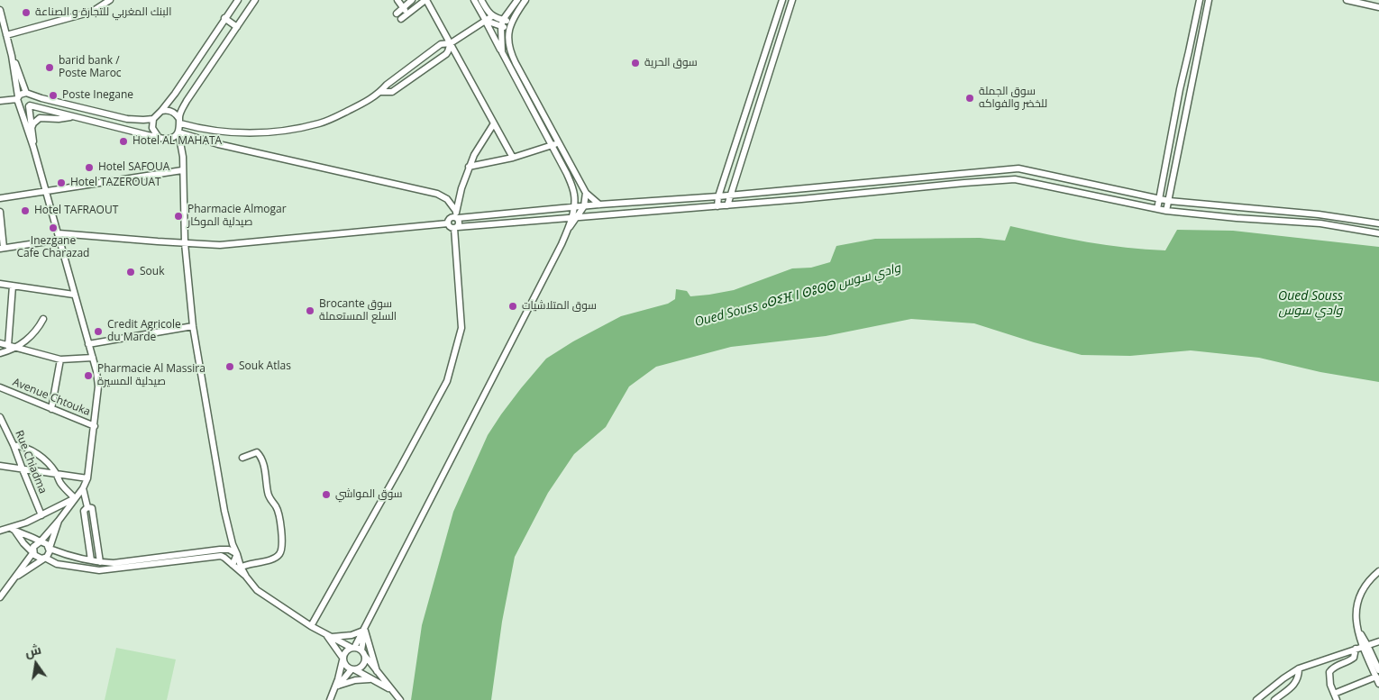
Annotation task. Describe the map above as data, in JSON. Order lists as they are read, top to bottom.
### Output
{
  "streets": {
    "street": ["Avenue Chtouka", "Rue Chiadma"]
  },
  "water": ["Oued Souss ⴰⵙⵉⴼ ⵏ ⵙⵓⵙⵙ وادي سوس", "Oued Souss وادي سوس"],
  "places": [
    "البنك المغربي للتجارة و الصناعة",
    "سوق الحرية",
    "barid bank / Poste Maroc",
    "Poste Inegane",
    "سوق الجملة للخضر والفواكه",
    "Hotel AL MAHATA",
    "Hotel SAFOUA",
    "Hotel TAZEROUAT",
    "Hotel TAFRAOUT",
    "Pharmacie Almogar صيدلية الموكار",
    "Inezgane Cafe Charazad",
    "Souk",
    "سوق المتلاشيات",
    "Brocante سوق السلع المستعملة",
    "Credit Agricole du Marde",
    "Souk Atlas",
    "Pharmacie Al Massira صيدلية المسيرة",
    "سوق المواشي"
  ],
  "north": "top"
}
